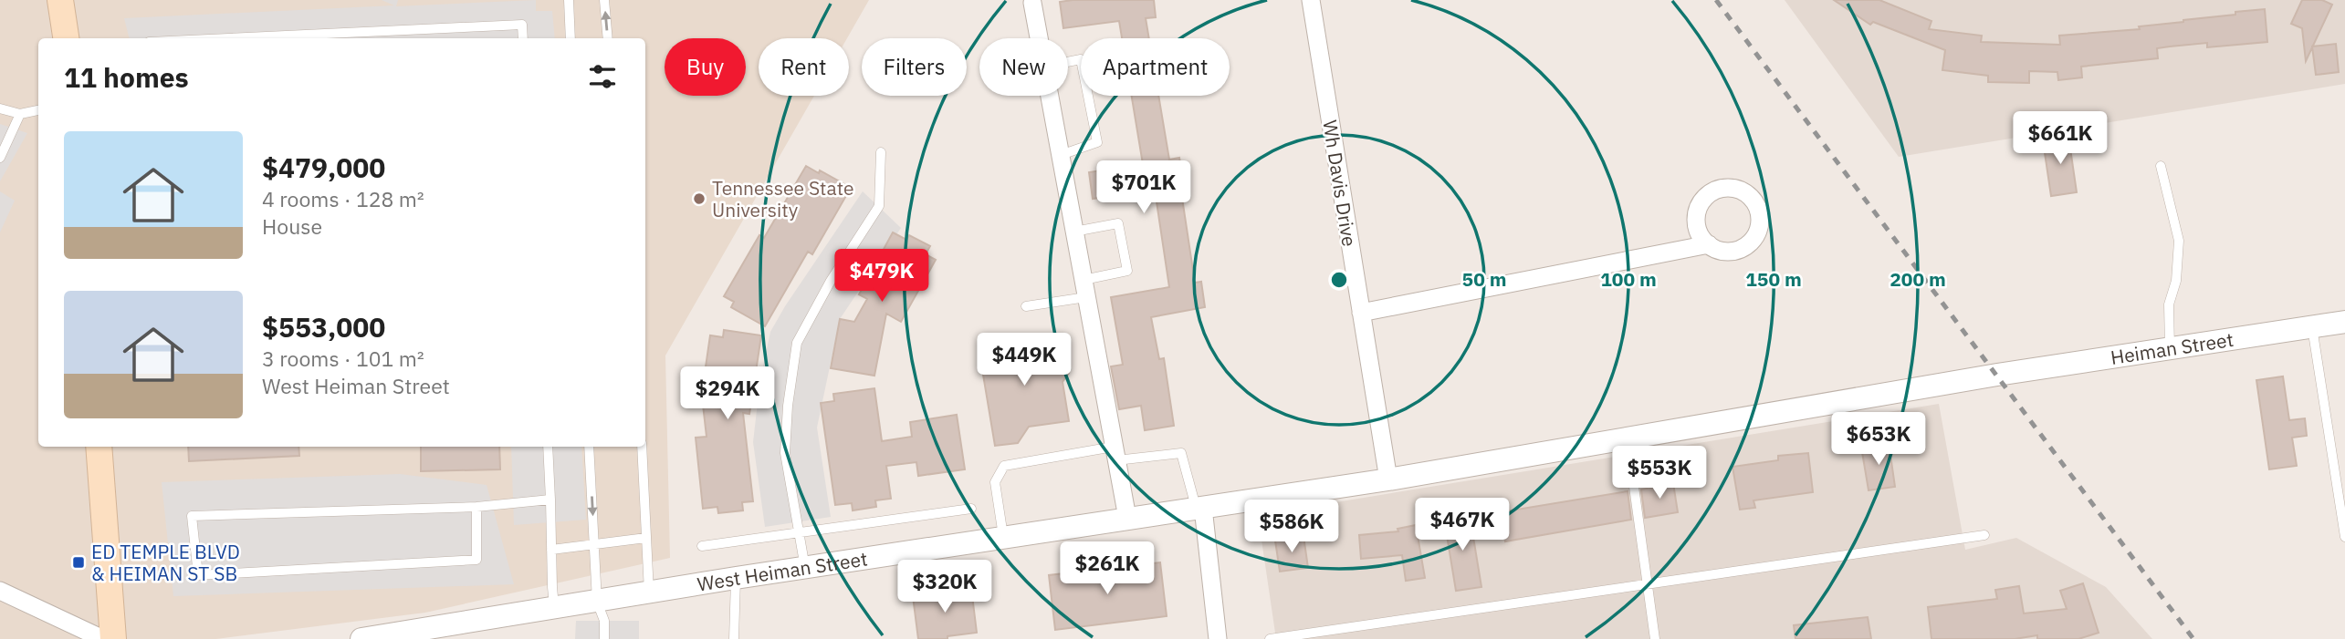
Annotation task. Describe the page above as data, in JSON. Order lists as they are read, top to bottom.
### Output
{
  "streets": {
    "street": ["Wh Davis Drive", "Heiman Street", "West Heiman Street"]
  },
  "crossings": [
    ["Wh Davis Drive", "West Heiman Street"],
    ["Heiman Street", "West Heiman Street"]
  ],
  "places": {
    "other": ["Tennessee State University"],
    "transit": ["ED TEMPLE BLVD & HEIMAN ST SB"]
  },
  "page": {
    "chip": [
      "Buy",
      "Rent",
      "Filters",
      "New",
      "Apartment"
    ],
    "heading": "11 homes",
    "price": [
      "$661K",
      "$701K",
      "$479K",
      "$449K",
      "$294K",
      "$653K",
      "$553K",
      "$467K",
      "$586K",
      "$261K",
      "$320K"
    ],
    "list": [
      {
        "name": "$479,000",
        "note": "4 rooms · 128 m² · House"
      },
      {
        "name": "$553,000",
        "note": "3 rooms · 101 m² · West Heiman Street"
      }
    ]
  },
  "rings": [
    "50 m",
    "100 m",
    "150 m",
    "200 m"
  ]
}
